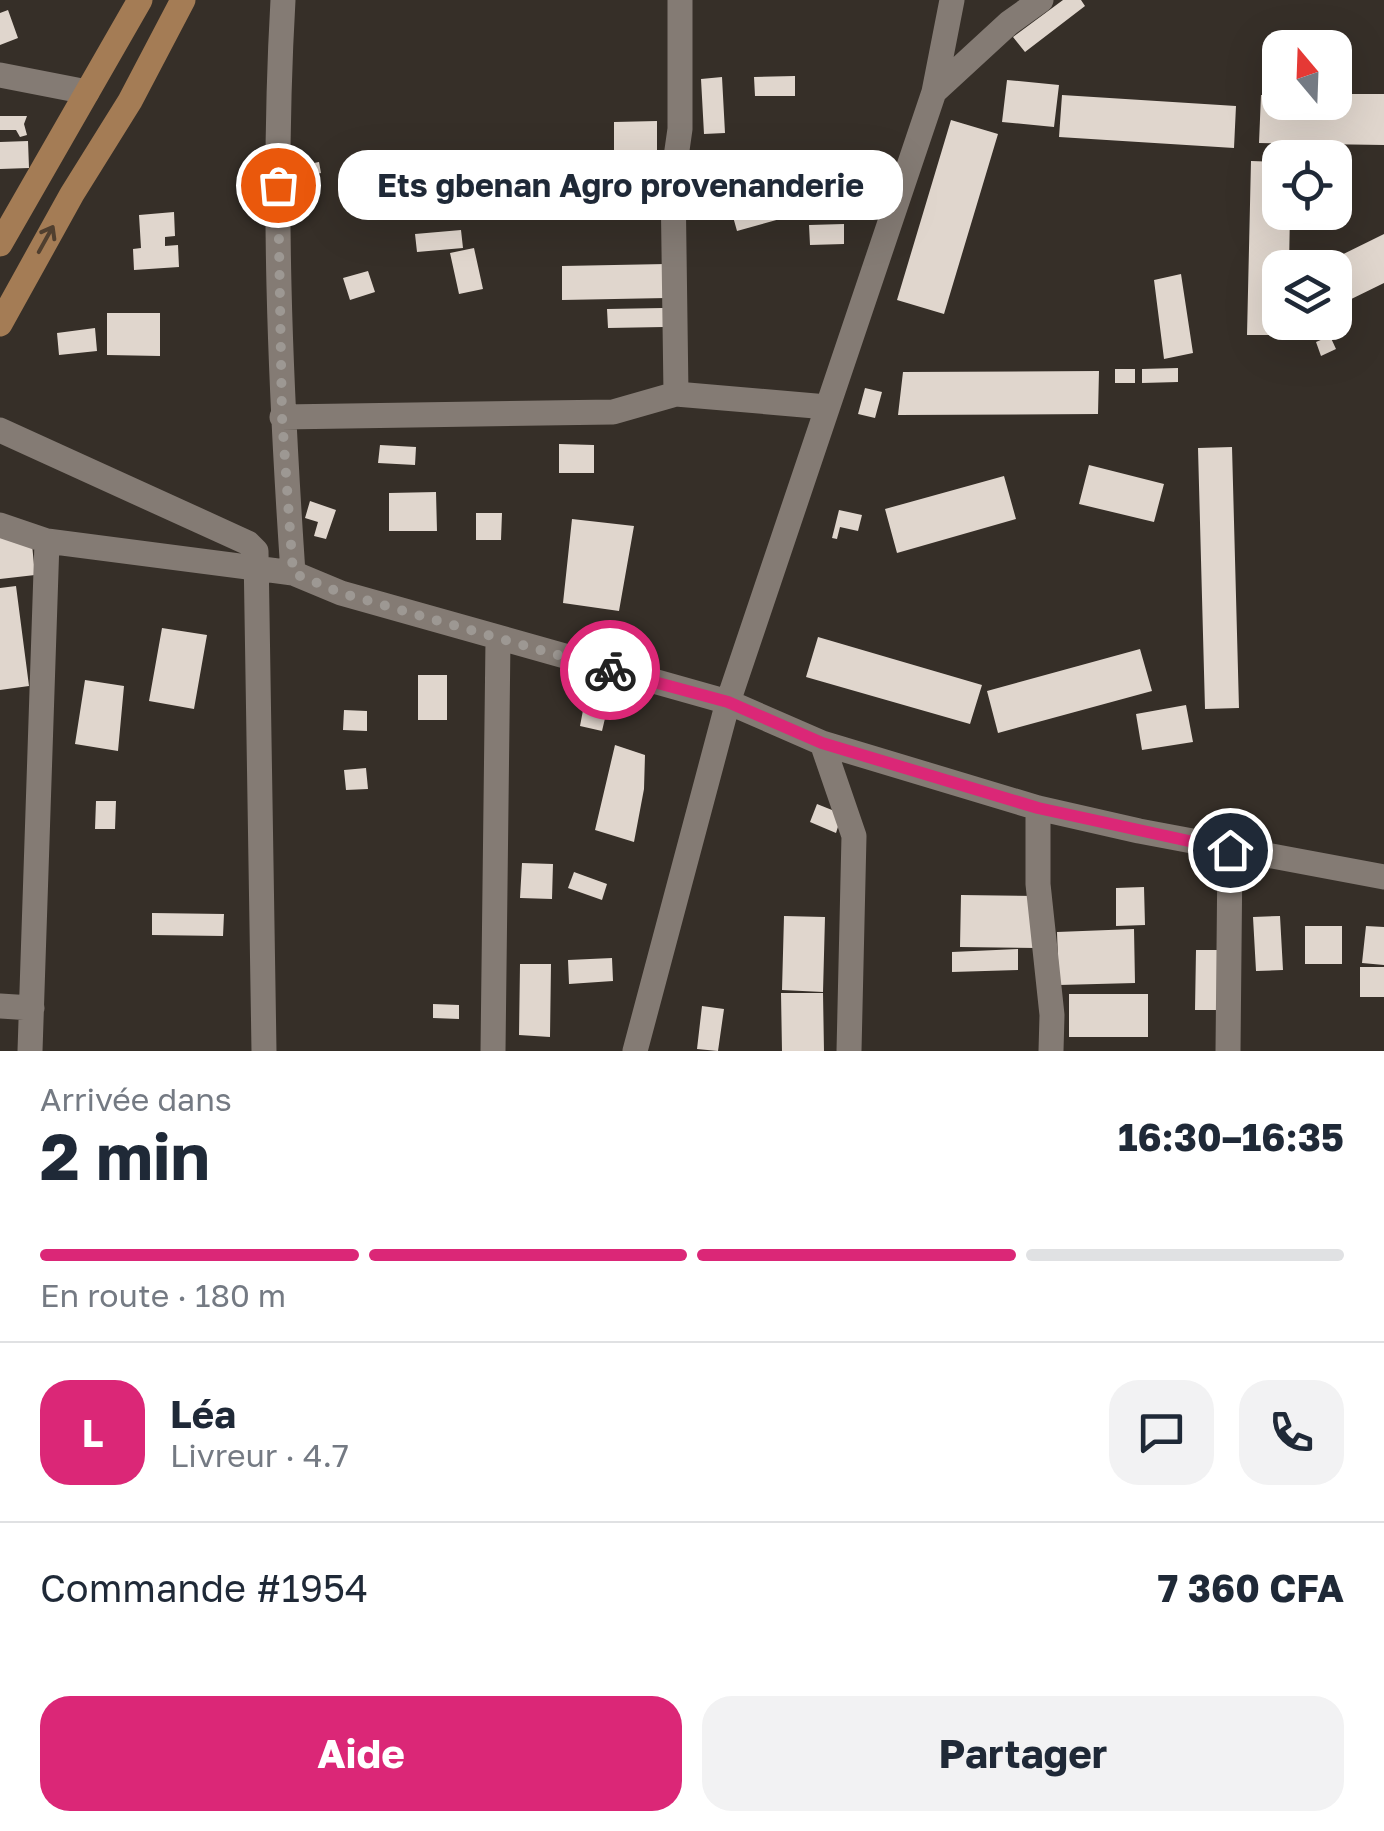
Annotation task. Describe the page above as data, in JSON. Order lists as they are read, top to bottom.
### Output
{
  "places": ["Ets gbenan Agro provenanderie"],
  "north": "top",
  "page": {
    "bubble": "Ets gbenan Agro provenanderie",
    "heading": ["2 min", "Arrivée dans", "16:30–16:35"],
    "panel": [
      "Léa",
      "Livreur · 4.7",
      "Commande #1954",
      "7 360 CFA"
    ],
    "bar": "En route · 180 m",
    "round": "L",
    "buttons": ["Aide", "Partager"]
  }
}
